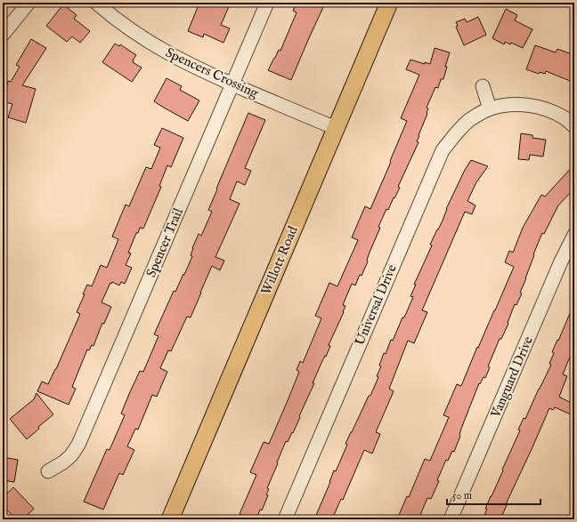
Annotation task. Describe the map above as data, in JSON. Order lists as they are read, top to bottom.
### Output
{
  "streets": {
    "main road": ["Willott Road"],
    "street": [
      "Spencers Crossing",
      "Spencer Trail",
      "Universal Drive",
      "Vanguard Drive"
    ]
  },
  "crossings": [
    ["Spencers Crossing", "Spencer Trail"],
    ["Spencers Crossing", "Willott Road"]
  ],
  "scale_bar": "50 m"
}
